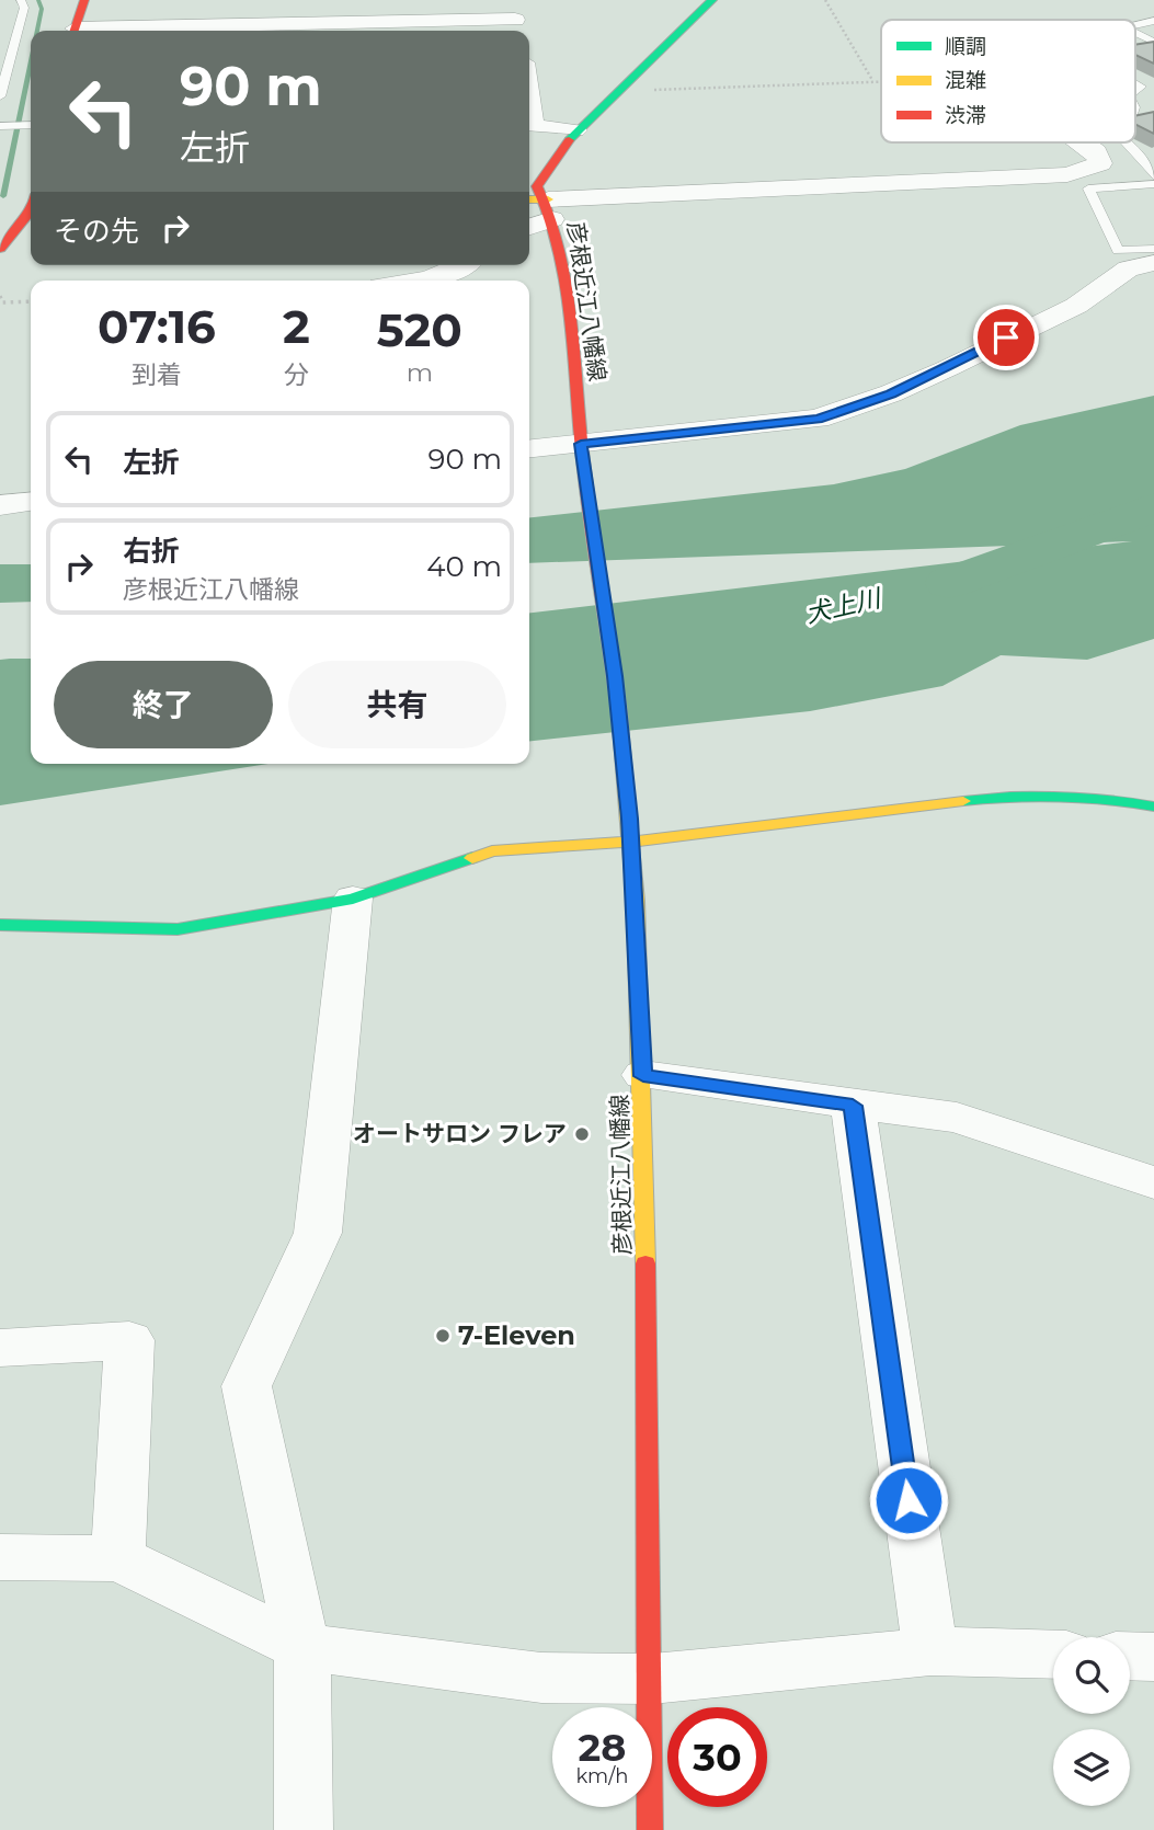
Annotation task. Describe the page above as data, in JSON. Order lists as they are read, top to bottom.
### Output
{
  "streets": {
    "main road": ["彦根近江八幡線"]
  },
  "water": ["犬上川"],
  "places": ["オートサロン フレア", "7-Eleven"],
  "legend": ["順調", "混雑", "渋滞"],
  "page": {
    "turn": ["90 m", "左折"],
    "then": "その先",
    "eta": [
      "07:16",
      "到着",
      "2",
      "分",
      "520",
      "m"
    ],
    "list": [
      {
        "name": "左折",
        "value": "90 m"
      },
      {
        "name": "右折",
        "note": "彦根近江八幡線",
        "value": "40 m"
      }
    ],
    "buttons": ["終了", "共有"],
    "speed": "28 km/h",
    "limit": "30"
  }
}
